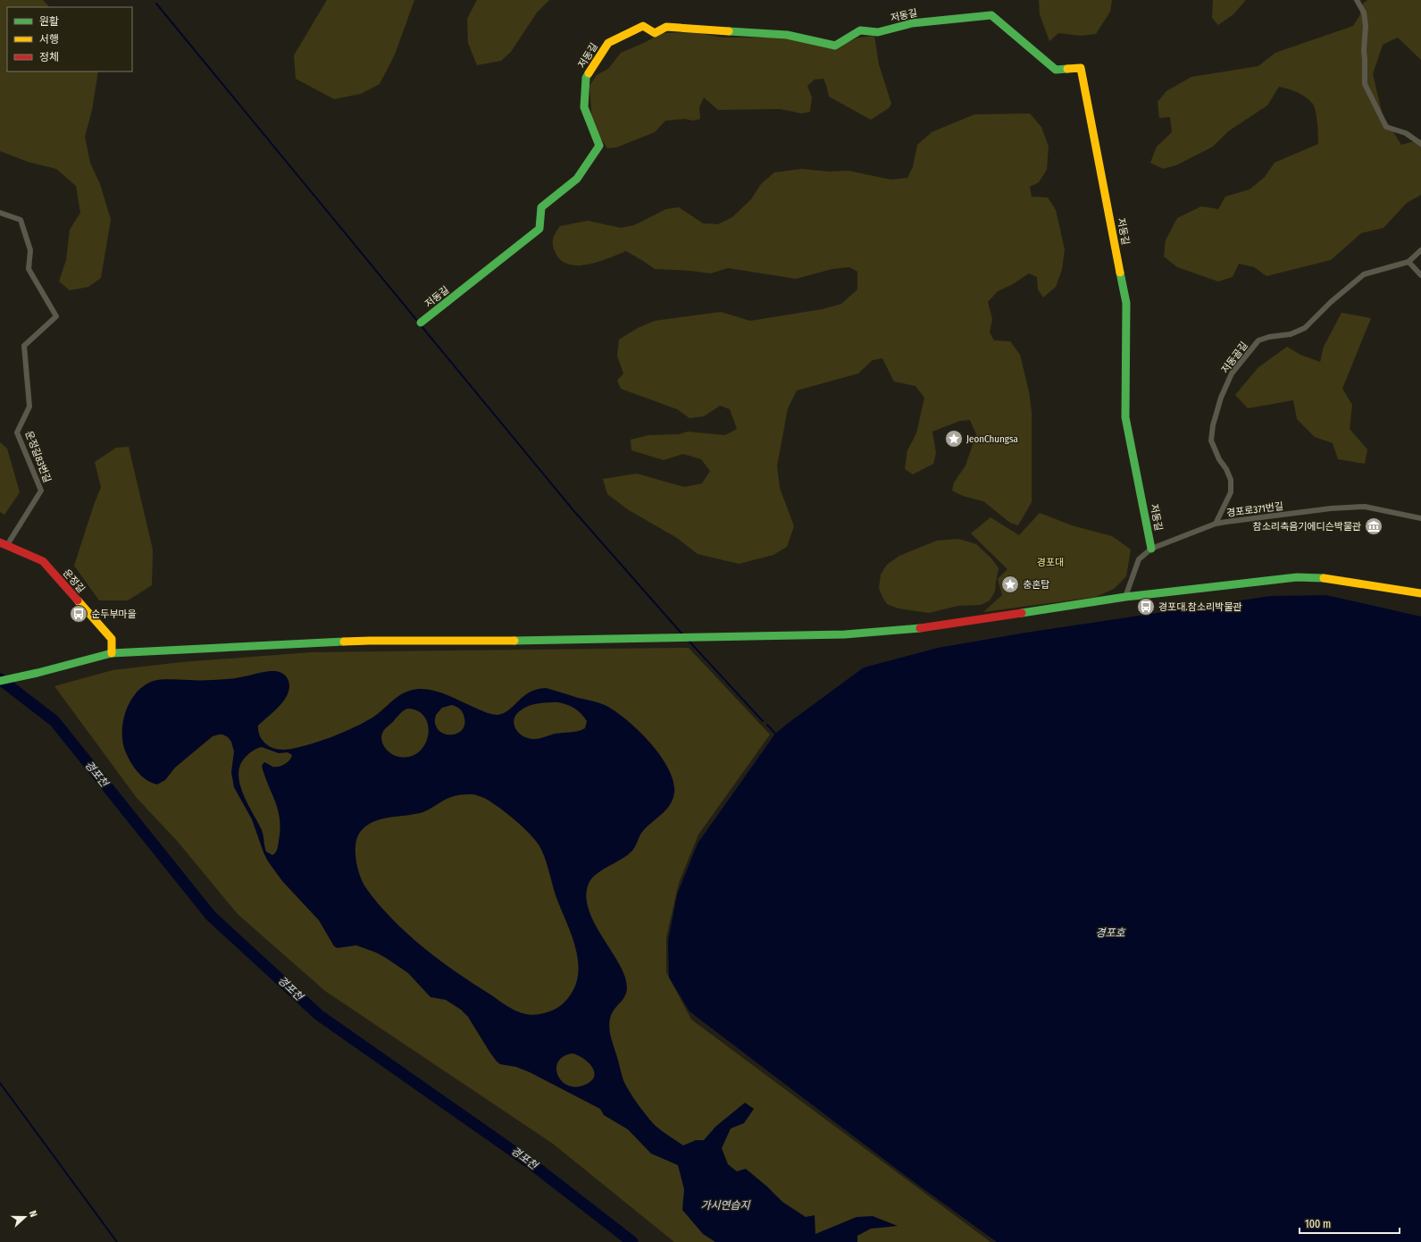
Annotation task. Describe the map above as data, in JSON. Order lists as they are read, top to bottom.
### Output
{
  "streets": {
    "street": [
      "저동길",
      "저동골길",
      "운정길83번길",
      "경포로371번길",
      "운정길"
    ]
  },
  "crossings": [
    ["저동길", "경포로371번길"],
    ["저동골길", "경포로371번길"],
    ["운정길83번길", "운정길"]
  ],
  "water": ["경포천", "경포호", "가시연습지"],
  "parks": ["경포대"],
  "places": {
    "place": ["JeonChungsa", "충혼탑"],
    "museum": ["참소리축음기에디슨박물관"],
    "bus stop": ["경포대.참소리박물관", "순두부마을"]
  },
  "legend": ["원활", "서행", "정체"],
  "scale_bar": "100 m",
  "north": "right"
}
